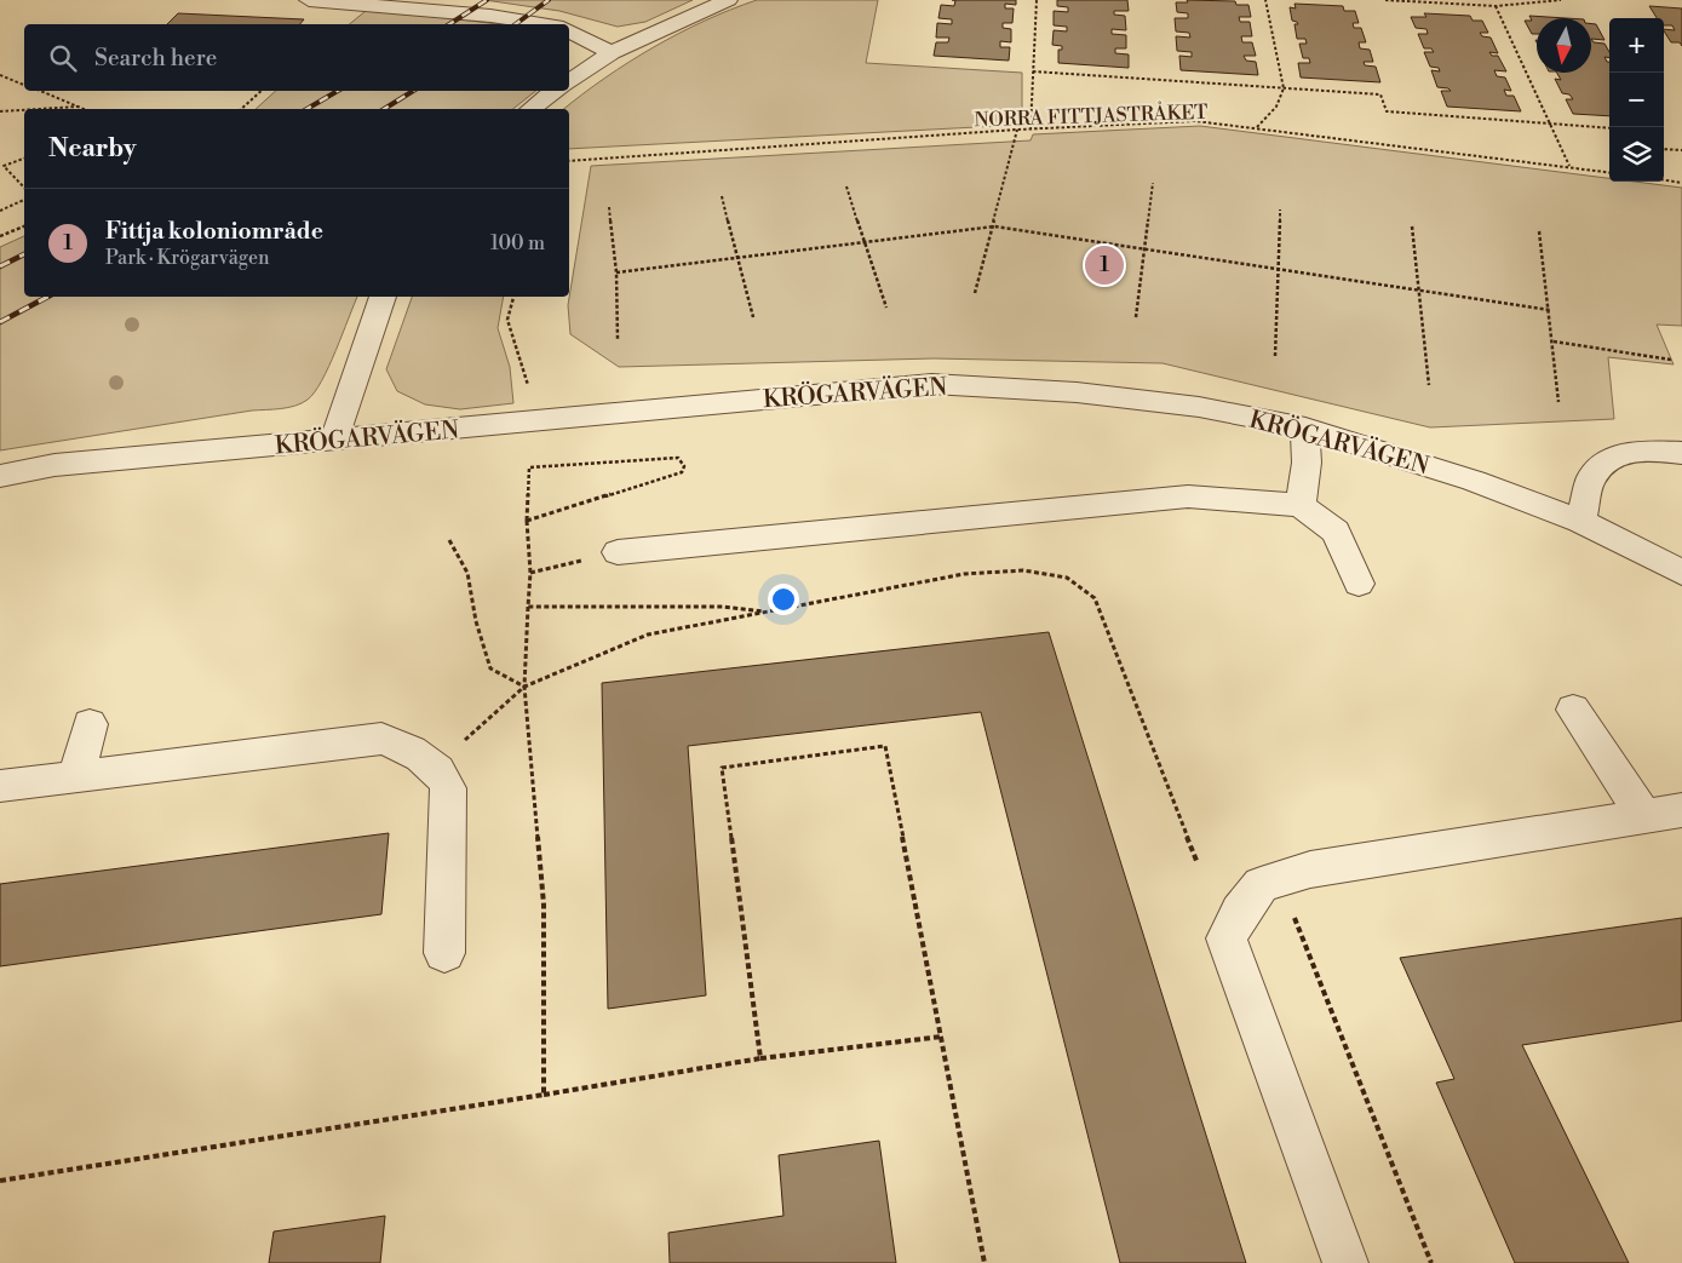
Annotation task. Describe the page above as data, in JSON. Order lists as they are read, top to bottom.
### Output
{
  "streets": {
    "street": ["KRÖGARVÄGEN"],
    "path": ["NORRA FITTJASTRÅKET"]
  },
  "north": "bottom",
  "page": {
    "map_buttons": ["+", "−"],
    "search": "Search here",
    "heading": "Nearby",
    "list": [
      {
        "mark": "1",
        "name": "Fittja koloniområde",
        "note": "Park · Krögarvägen",
        "value": "100 m"
      }
    ],
    "pins": "1"
  }
}
